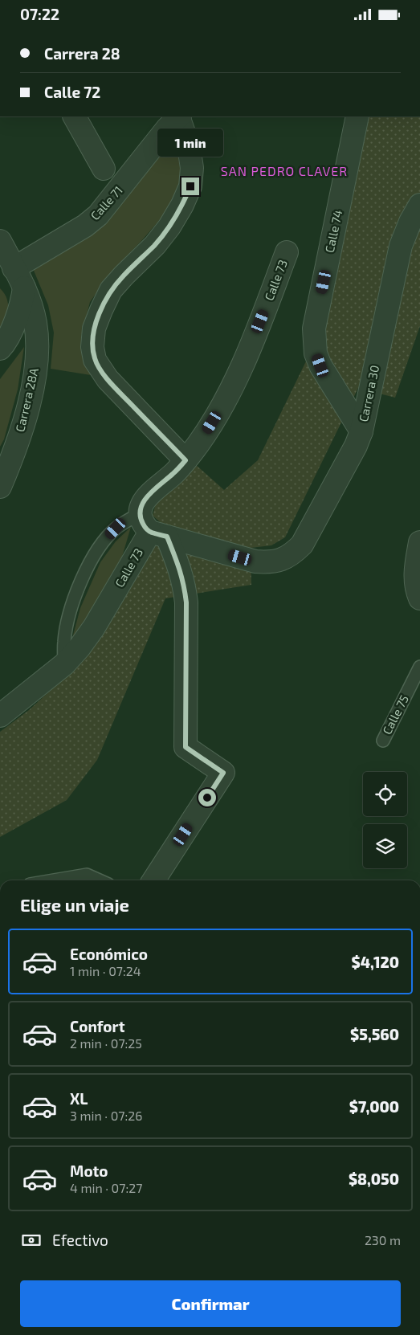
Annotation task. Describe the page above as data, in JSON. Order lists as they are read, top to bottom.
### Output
{
  "streets": {
    "street": [
      "Calle 71",
      "Calle 74",
      "Calle 73",
      "Carrera 30",
      "Carrera 28A"
    ],
    "lane": ["Calle 75"]
  },
  "crossings": [
    ["Calle 71", "Carrera 28A"],
    ["Calle 74", "Carrera 30"],
    ["Calle 73", "Carrera 30"]
  ],
  "districts": ["SAN PEDRO CLAVER"],
  "page": {
    "status": "07:22",
    "banner": ["Carrera 28", "Calle 72"],
    "bubble": "1 min",
    "heading": "Elige un viaje",
    "list": [
      {
        "name": "Económico",
        "note": "1 min · 07:24",
        "value": "$4,120"
      },
      {
        "name": "Confort",
        "note": "2 min · 07:25",
        "value": "$5,560"
      },
      {
        "name": "XL",
        "note": "3 min · 07:26",
        "value": "$7,000"
      },
      {
        "name": "Moto",
        "note": "4 min · 07:27",
        "value": "$8,050"
      }
    ],
    "pay": ["Efectivo", "230 m"],
    "buttons": "Confirmar"
  }
}
